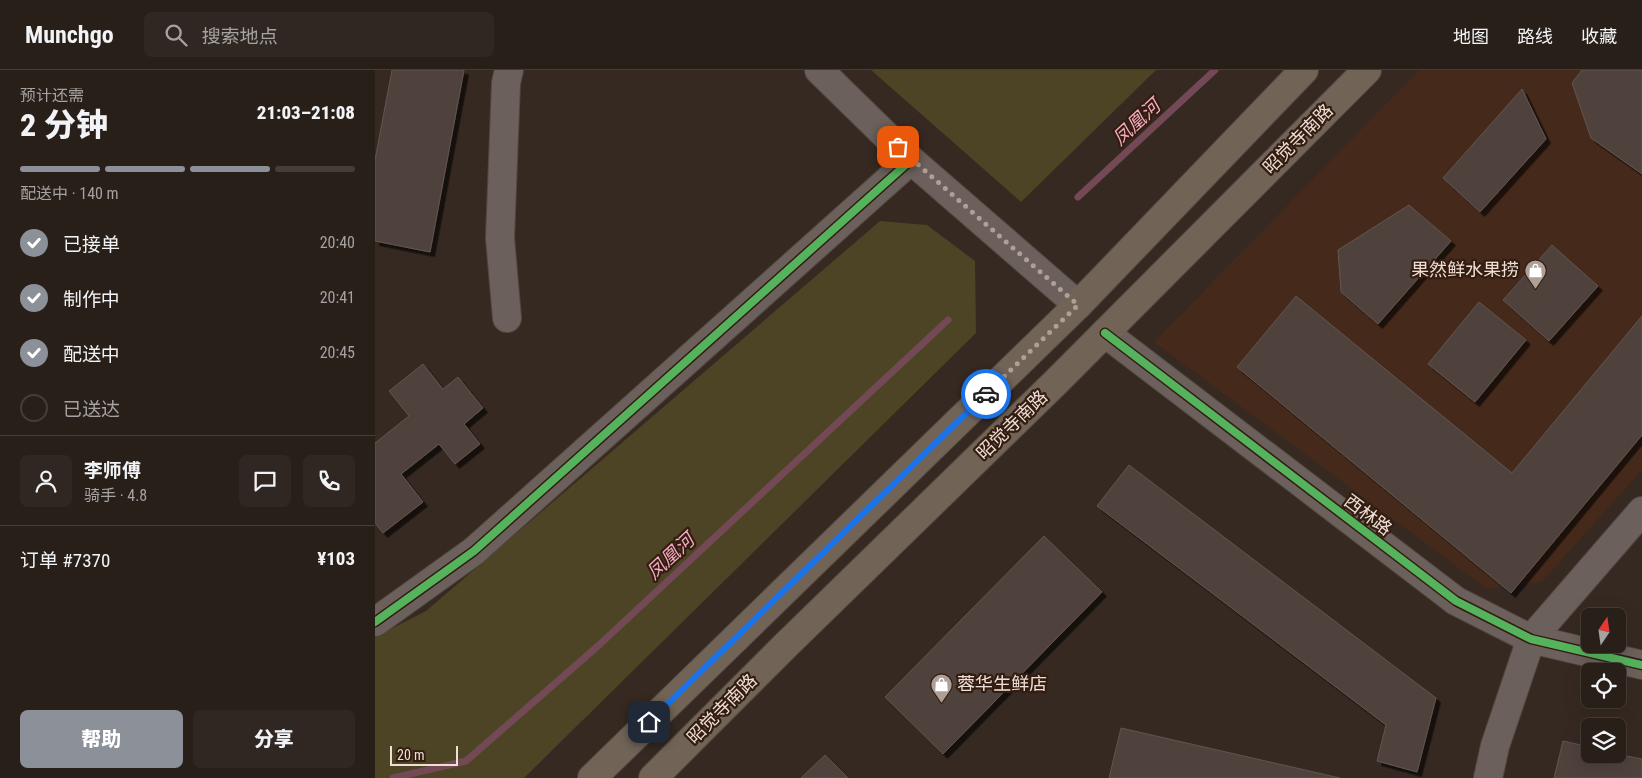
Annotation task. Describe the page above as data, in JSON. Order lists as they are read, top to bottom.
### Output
{
  "streets": {
    "main road": ["昭觉寺南路"],
    "street": ["西林路"]
  },
  "crossings": [
    ["昭觉寺南路", "西林路"]
  ],
  "water": ["凤凰河"],
  "places": {
    "shop": ["果然鲜水果捞", "蓉华生鲜店"]
  },
  "scale_bar": "20 m",
  "north": "top",
  "page": {
    "header": "Munchgo",
    "search": "搜索地点",
    "nav": ["地图", "路线", "收藏"],
    "heading": ["2 分钟", "预计还需", "21:03–21:08"],
    "panel": [
      "李师傅",
      "骑手 · 4.8",
      "订单 #7370",
      "¥103"
    ],
    "bar": "配送中 · 140 m",
    "list": [
      ["已接单", "20:40"],
      ["制作中", "20:41"],
      ["配送中", "20:45"],
      "已送达"
    ],
    "buttons": ["帮助", "分享"],
    "scale": "20 m"
  }
}
